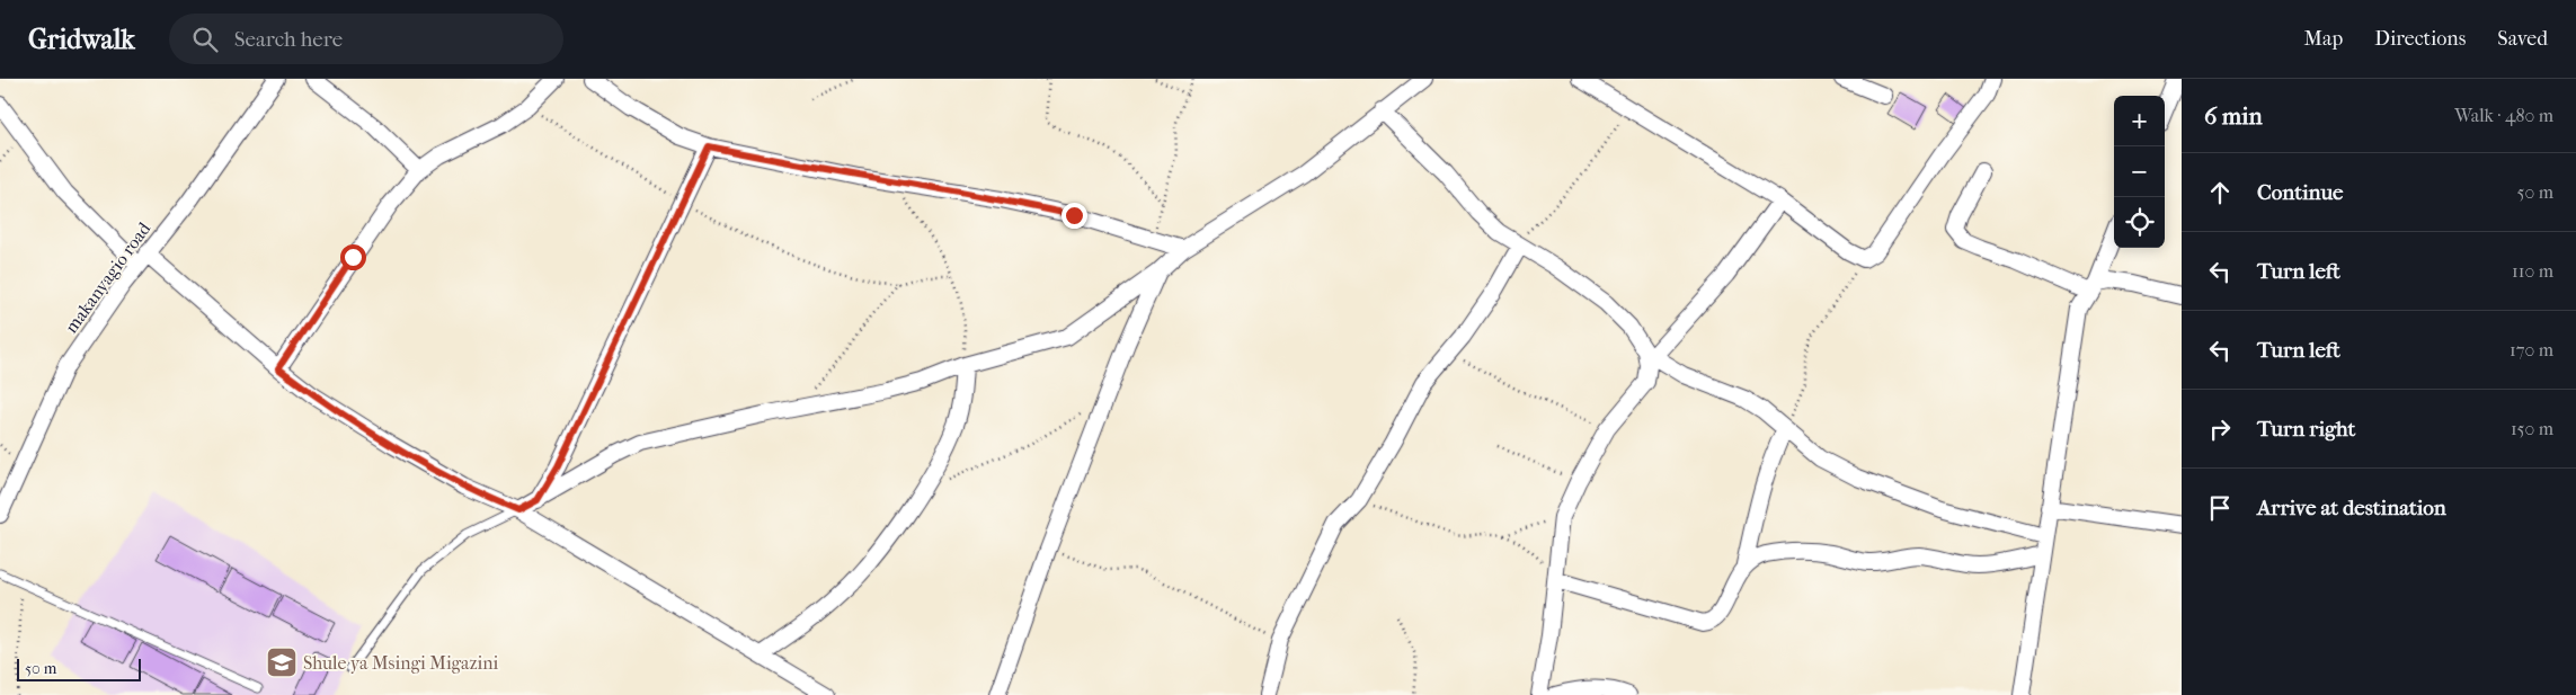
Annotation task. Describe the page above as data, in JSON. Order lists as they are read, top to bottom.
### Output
{
  "streets": {
    "street": ["makanyagio road"]
  },
  "places": {
    "school or university": ["Shule ya Msingi Migazini"]
  },
  "scale_bar": "50 m",
  "page": {
    "header": "Gridwalk",
    "search": "Search here",
    "nav": ["Map", "Directions", "Saved"],
    "heading": ["6 min", "Walk · 480 m"],
    "map_buttons": ["+", "−"],
    "list": [
      ["Continue", "50 m"],
      ["Turn left", "110 m"],
      ["Turn left", "170 m"],
      ["Turn right", "150 m"],
      "Arrive at destination"
    ],
    "scale": "50 m"
  }
}
